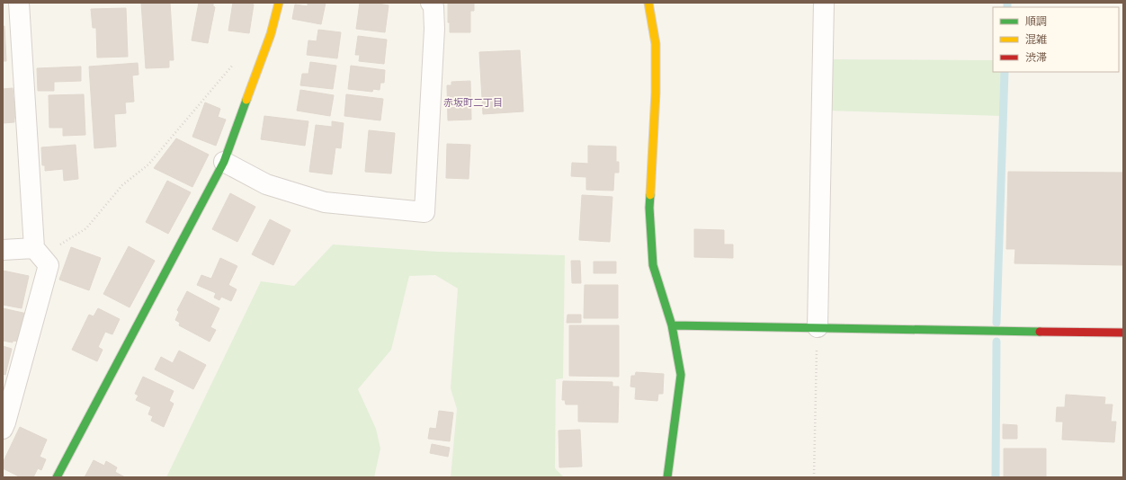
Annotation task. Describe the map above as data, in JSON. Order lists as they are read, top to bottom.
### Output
{
  "districts": ["赤坂町二丁目"],
  "legend": ["順調", "混雑", "渋滞"]
}
